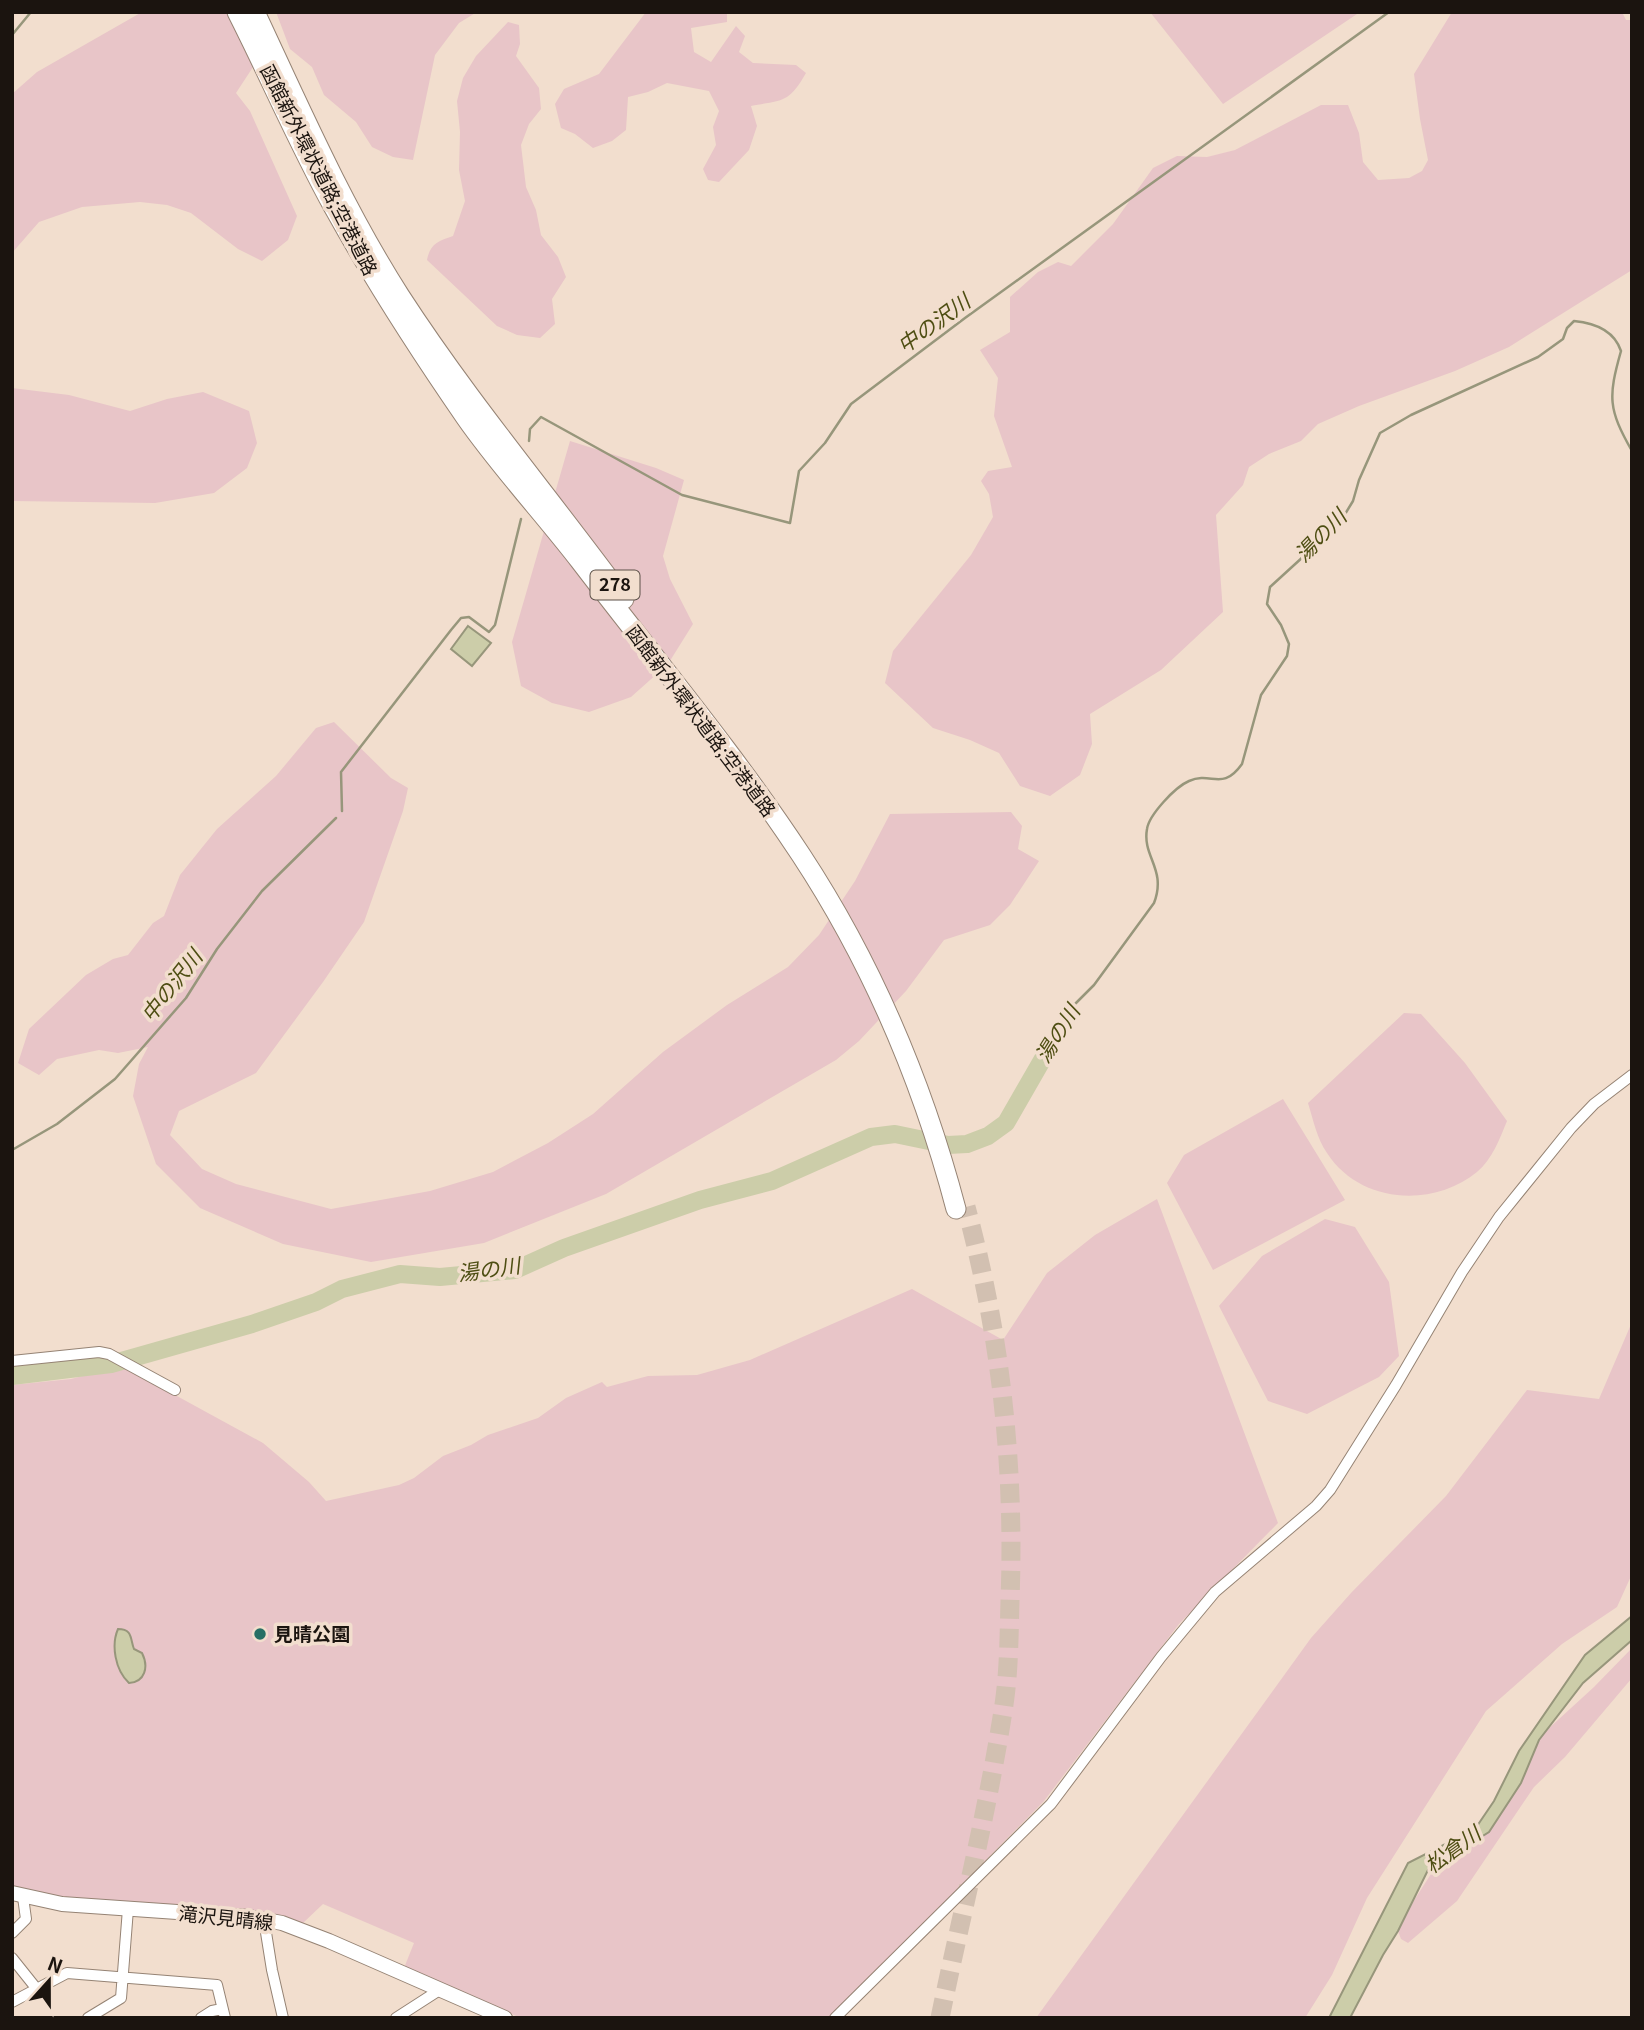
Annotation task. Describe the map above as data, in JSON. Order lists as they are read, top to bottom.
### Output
{
  "streets": {
    "highway": ["函館新外環状道路;空港道路", "278"],
    "street": ["滝沢見晴線"]
  },
  "water": ["中の沢川", "湯の川", "松倉川"],
  "places": ["見晴公園"],
  "north": "top"
}
